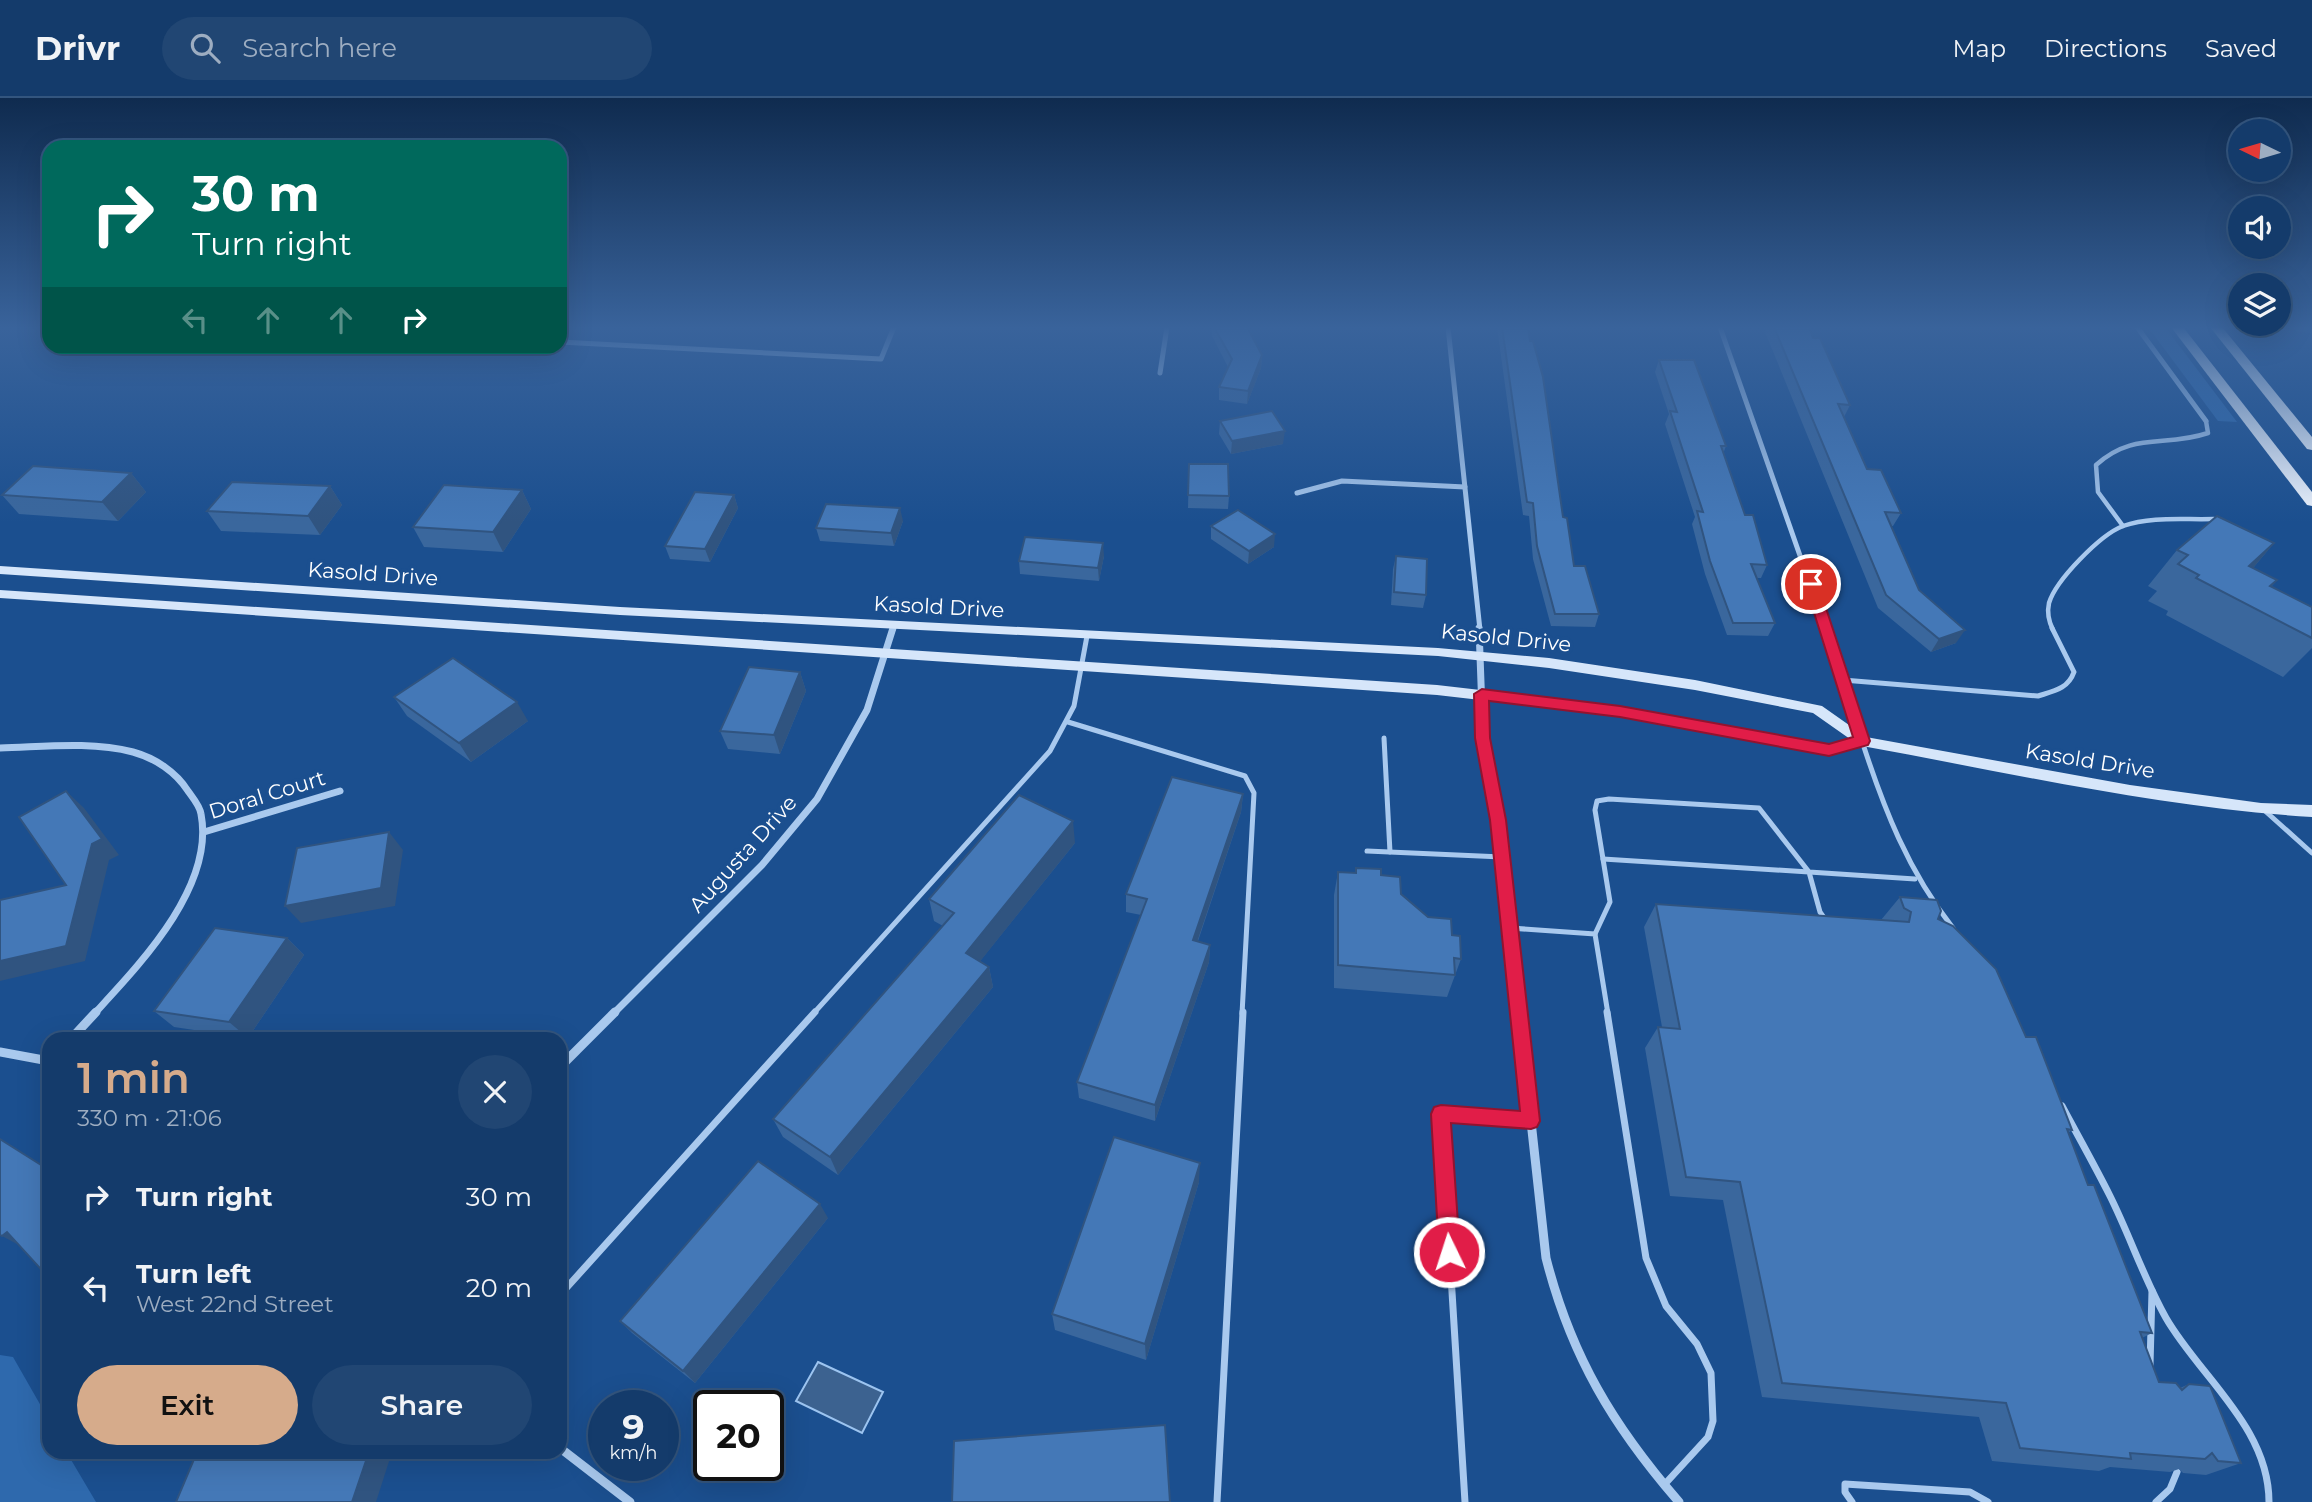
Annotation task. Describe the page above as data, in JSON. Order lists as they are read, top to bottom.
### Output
{
  "streets": {
    "main road": ["Kasold Drive"],
    "street": ["Doral Court", "Augusta Drive"]
  },
  "crossings": [
    ["Kasold Drive", "Augusta Drive"]
  ],
  "north": "left",
  "page": {
    "header": "Drivr",
    "search": "Search here",
    "nav": ["Map", "Directions", "Saved"],
    "turn": ["30 m", "Turn right"],
    "heading": ["1 min", "330 m · 21:06"],
    "list": [
      {
        "name": "Turn right",
        "value": "30 m"
      },
      {
        "name": "Turn left",
        "note": "West 22nd Street",
        "value": "20 m"
      }
    ],
    "buttons": ["Exit", "Share"],
    "speed": "9 km/h",
    "limit": "20"
  }
}
